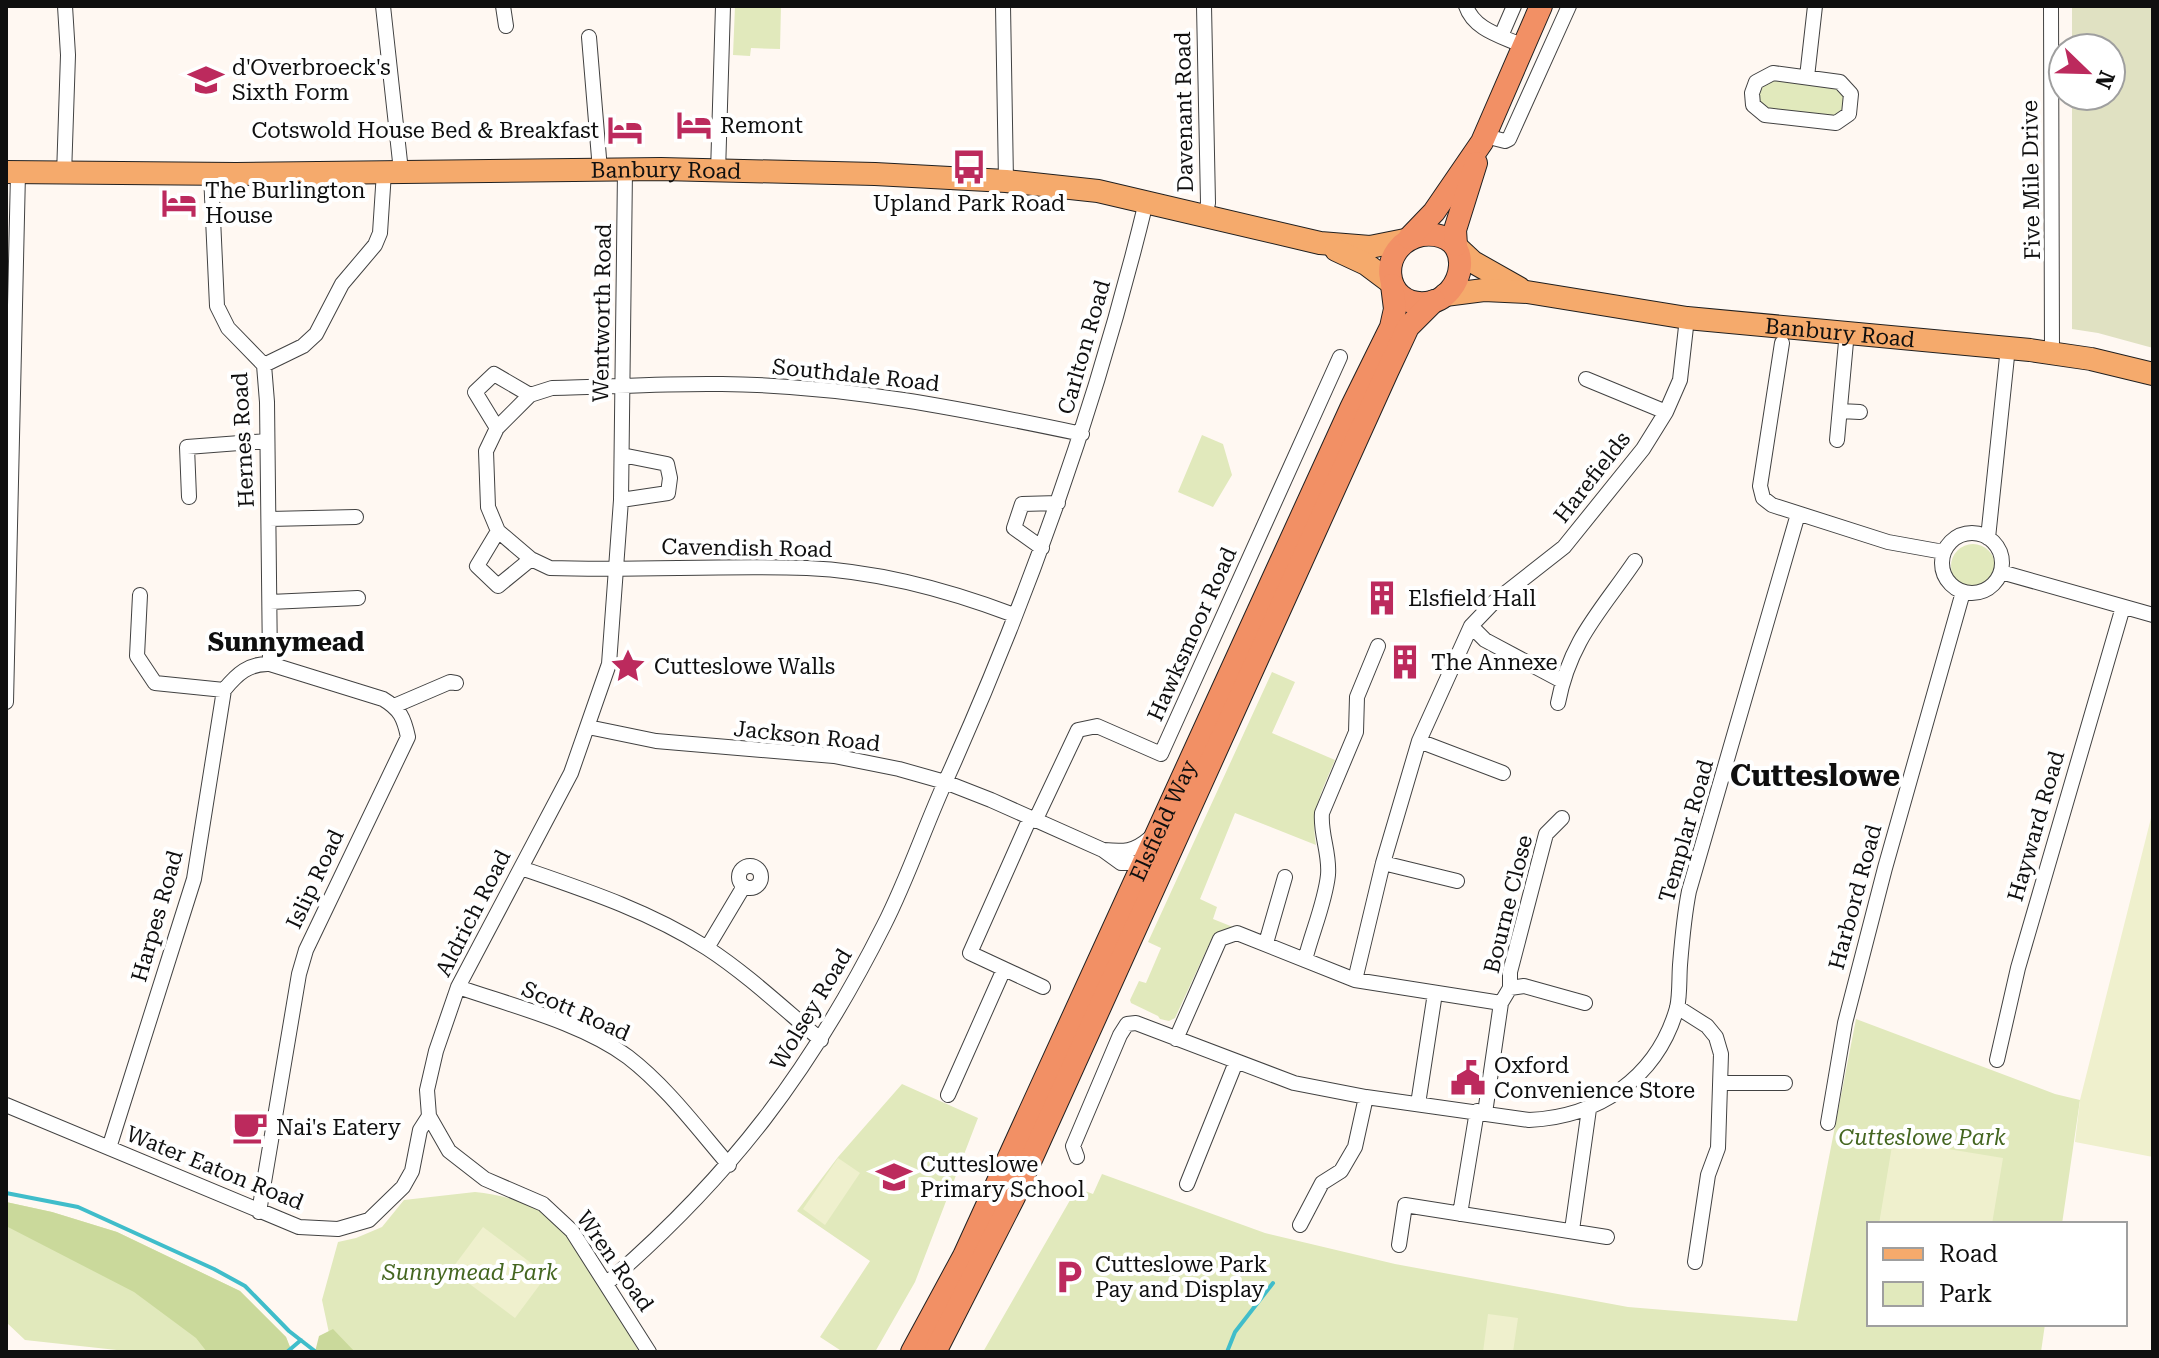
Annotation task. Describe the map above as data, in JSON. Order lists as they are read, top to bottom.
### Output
{
  "streets": {
    "highway": ["Elsfield Way"],
    "main road": ["Banbury Road"],
    "street": [
      "Davenant Road",
      "Five Mile Drive",
      "Wentworth Road",
      "Carlton Road",
      "Southdale Road",
      "Hernes Road",
      "Harefields",
      "Cavendish Road",
      "Hawksmoor Road",
      "Jackson Road",
      "Hayward Road",
      "Templar Road",
      "Islip Road",
      "Harbord Road",
      "Bourne Close",
      "Aldrich Road",
      "Harpes Road",
      "Wolsey Road",
      "Scott Road",
      "Water Eaton Road",
      "Wren Road"
    ]
  },
  "crossings": [
    ["Davenant Road", "Banbury Road"],
    ["Banbury Road", "Five Mile Drive"],
    ["Banbury Road", "Wentworth Road"],
    ["Banbury Road", "Carlton Road"],
    ["Banbury Road", "Hernes Road"],
    ["Banbury Road", "Harefields"],
    ["Banbury Road", "Elsfield Way"],
    ["Wentworth Road", "Southdale Road"],
    ["Wentworth Road", "Cavendish Road"],
    ["Wentworth Road", "Aldrich Road"],
    ["Carlton Road", "Southdale Road"],
    ["Carlton Road", "Cavendish Road"],
    ["Carlton Road", "Wolsey Road"],
    ["Hawksmoor Road", "Jackson Road"],
    ["Jackson Road", "Elsfield Way"],
    ["Jackson Road", "Aldrich Road"],
    ["Jackson Road", "Wolsey Road"],
    ["Islip Road", "Water Eaton Road"],
    ["Aldrich Road", "Scott Road"],
    ["Aldrich Road", "Water Eaton Road"],
    ["Aldrich Road", "Wren Road"],
    ["Harpes Road", "Water Eaton Road"],
    ["Wolsey Road", "Scott Road"],
    ["Wolsey Road", "Wren Road"]
  ],
  "districts": ["Sunnymead", "Cutteslowe"],
  "parks": ["Cutteslowe Park", "Sunnymead Park"],
  "places": {
    "school or university": ["d'Overbroeck's Sixth Form", "Cutteslowe Primary School"],
    "hotel": ["Remont", "Cotswold House Bed & Breakfast", "The Burlington House"],
    "bus stop": ["Upland Park Road"],
    "building": ["Elsfield Hall", "The Annexe"],
    "place": ["Cutteslowe Walls"],
    "public building": ["Oxford Convenience Store"],
    "cafe": ["Nai's Eatery"],
    "parking": ["Cutteslowe Park Pay and Display"]
  },
  "legend": ["Road", "Park"],
  "north": "bottom right"
}
